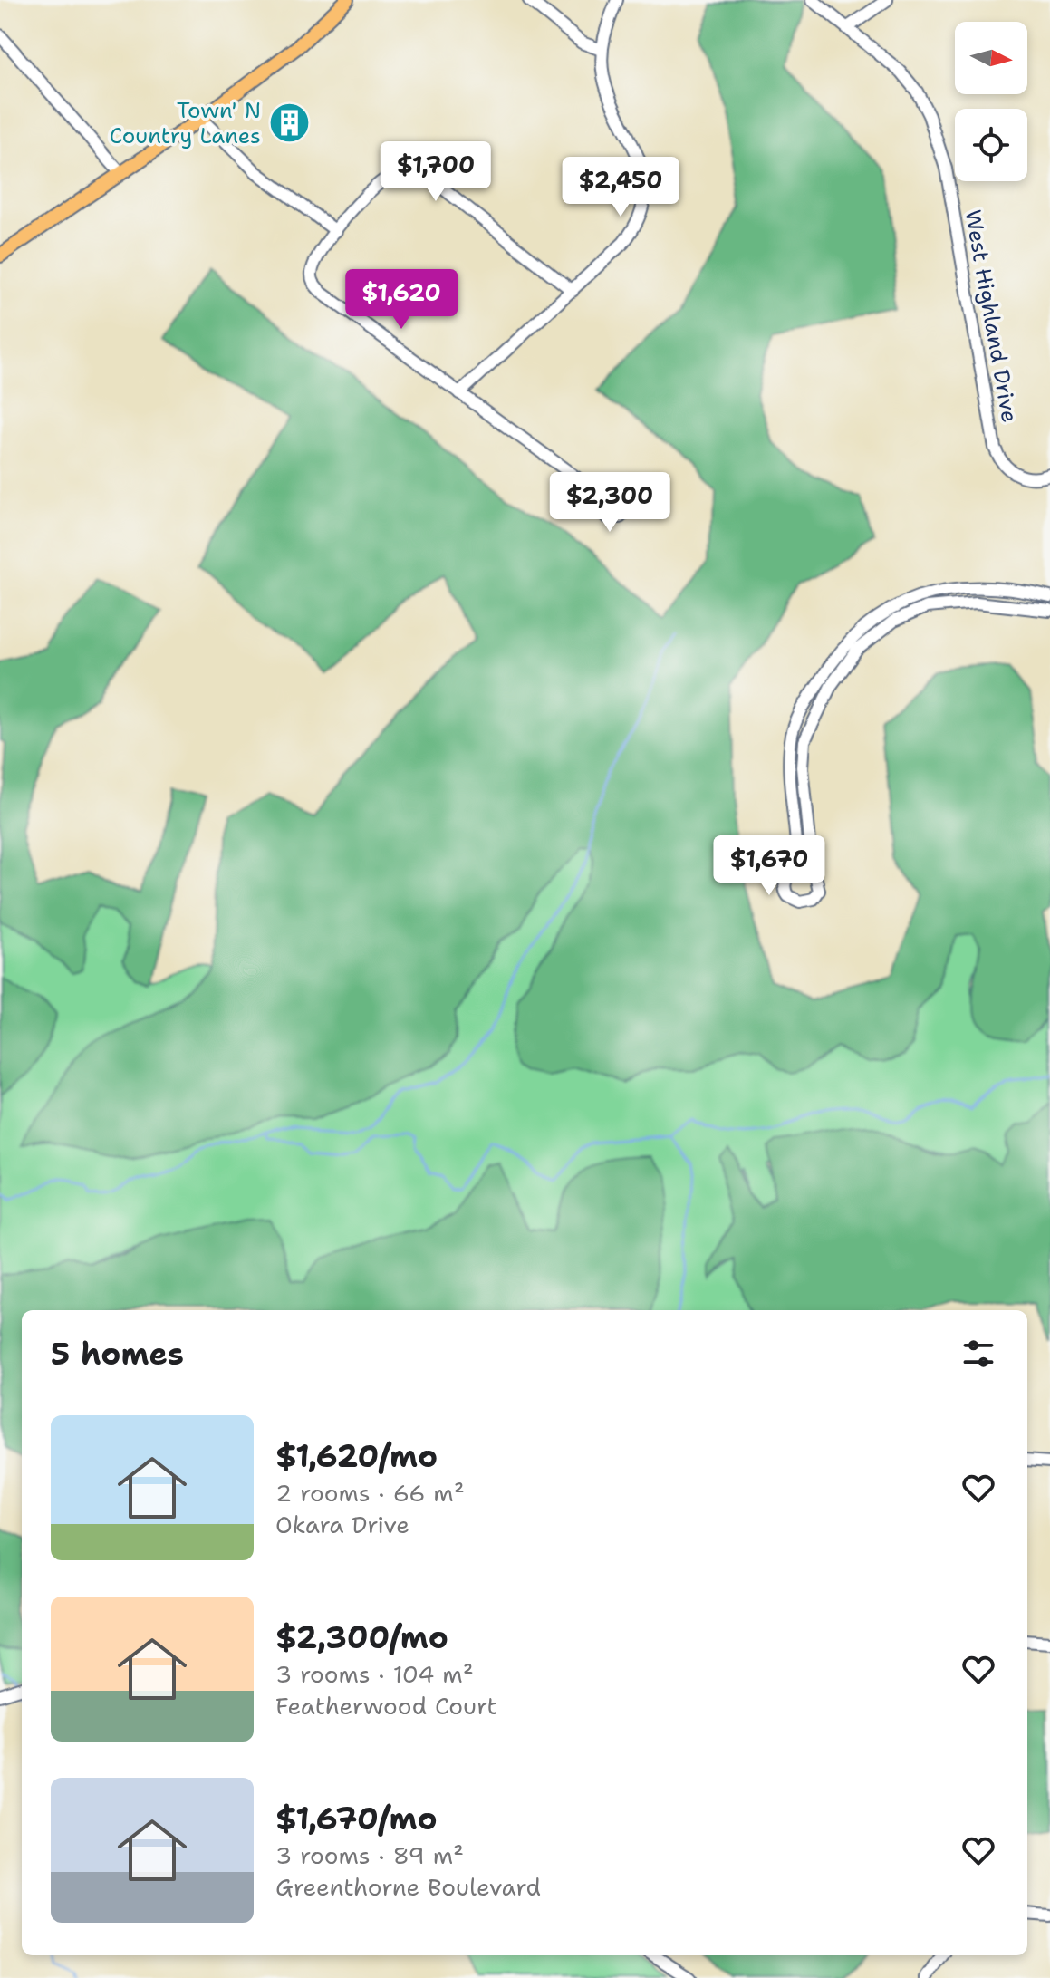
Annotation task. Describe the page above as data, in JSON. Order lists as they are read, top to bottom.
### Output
{
  "streets": {
    "street": ["West Highland Drive"]
  },
  "places": {
    "building": ["Town' N Country Lanes"]
  },
  "north": "right",
  "page": {
    "price": [
      "$1,700",
      "$2,450",
      "$1,620",
      "$2,300",
      "$1,670"
    ],
    "heading": "5 homes",
    "list": [
      {
        "name": "$1,620/mo",
        "note": "2 rooms · 66 m² · Okara Drive"
      },
      {
        "name": "$2,300/mo",
        "note": "3 rooms · 104 m² · Featherwood Court"
      },
      {
        "name": "$1,670/mo",
        "note": "3 rooms · 89 m² · Greenthorne Boulevard"
      }
    ]
  }
}
